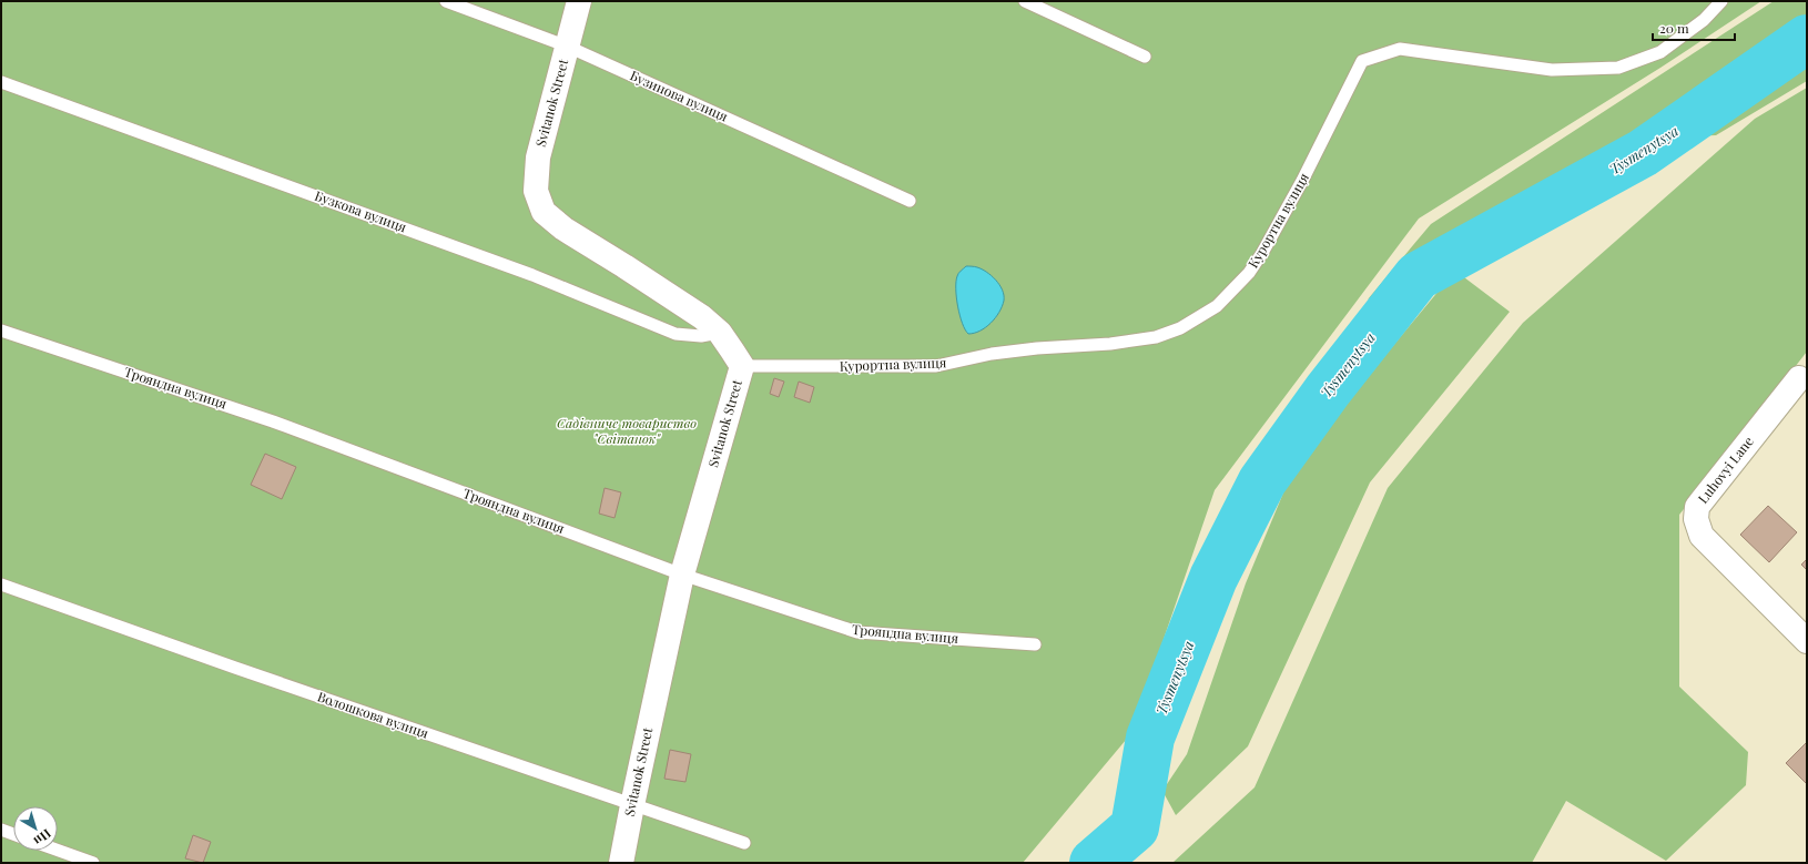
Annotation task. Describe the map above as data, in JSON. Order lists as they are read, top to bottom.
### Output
{
  "streets": {
    "street": ["Svitanok Street", "Luhovyi Lane"],
    "lane": [
      "Бузинова вулиця",
      "Бузкова вулиця",
      "Курортна вулиця",
      "Трояндна вулиця",
      "Волошкова вулиця"
    ]
  },
  "crossings": [
    ["Бузинова вулиця", "Svitanok Street"],
    ["Svitanok Street", "Бузкова вулиця"],
    ["Svitanok Street", "Курортна вулиця"],
    ["Svitanok Street", "Трояндна вулиця"],
    ["Svitanok Street", "Волошкова вулиця"]
  ],
  "water": ["Tysmenytsya"],
  "parks": ["Садівниче товариство \"Світанок\""],
  "scale_bar": "20 m",
  "north": "bottom right"
}
